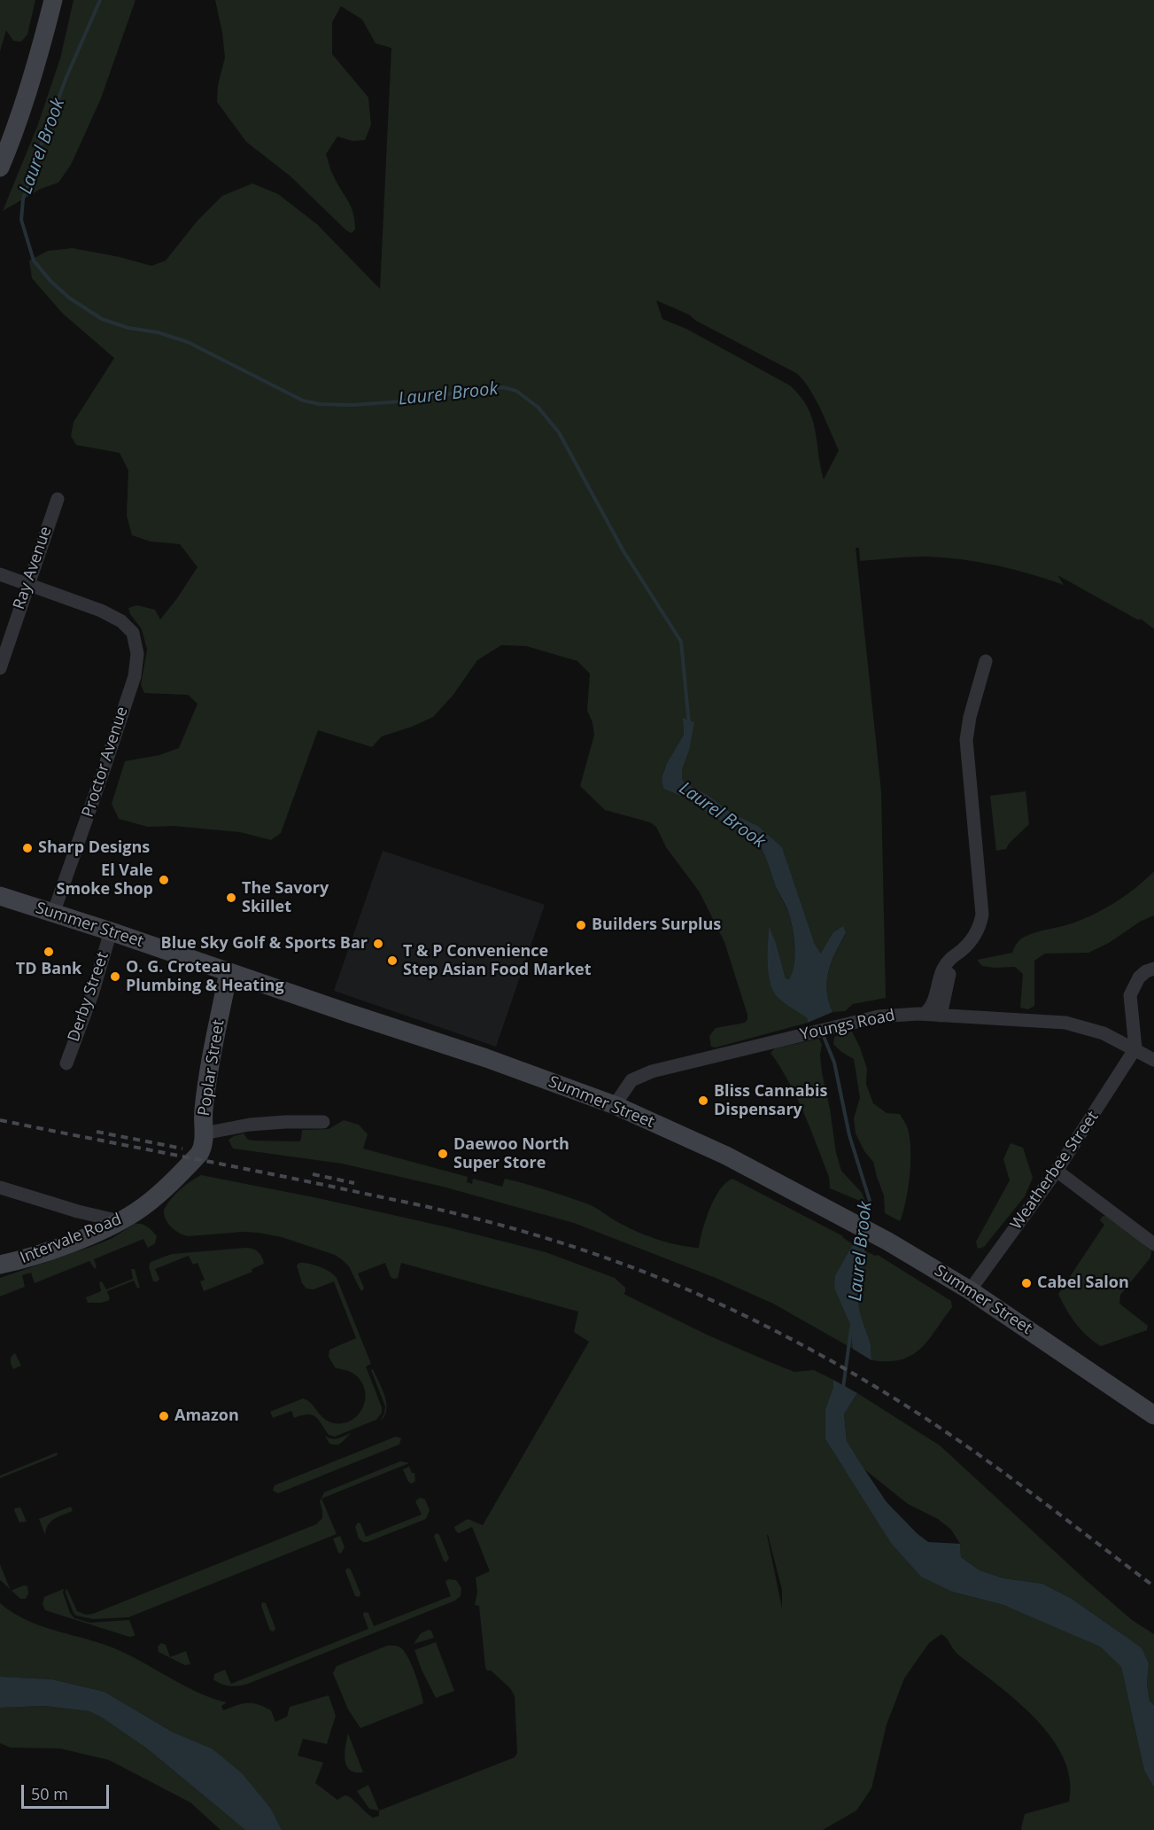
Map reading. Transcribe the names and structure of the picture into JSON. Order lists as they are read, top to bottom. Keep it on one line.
{"streets":{"main road":["Summer Street","Poplar Street","Intervale Road"],"street":["Ray Avenue","Proctor Avenue","Derby Street","Youngs Road","Weatherbee Street"]},"crossings":[["Ray Avenue","Proctor Avenue"],["Proctor Avenue","Summer Street"],["Summer Street","Derby Street"],["Summer Street","Youngs Road"],["Summer Street","Poplar Street"],["Summer Street","Weatherbee Street"],["Youngs Road","Weatherbee Street"],["Poplar Street","Intervale Road"]],"water":["Laurel Brook"],"places":["Sharp Designs","El Vale Smoke Shop","The Savory Skillet","Builders Surplus","Blue Sky Golf & Sports Bar","TD Bank","T & P Convenience Step Asian Food Market","O. G. Croteau Plumbing & Heating","Bliss Cannabis Dispensary","Daewoo North Super Store","Cabel Salon","Amazon"],"scale_bar":"50 m"}
